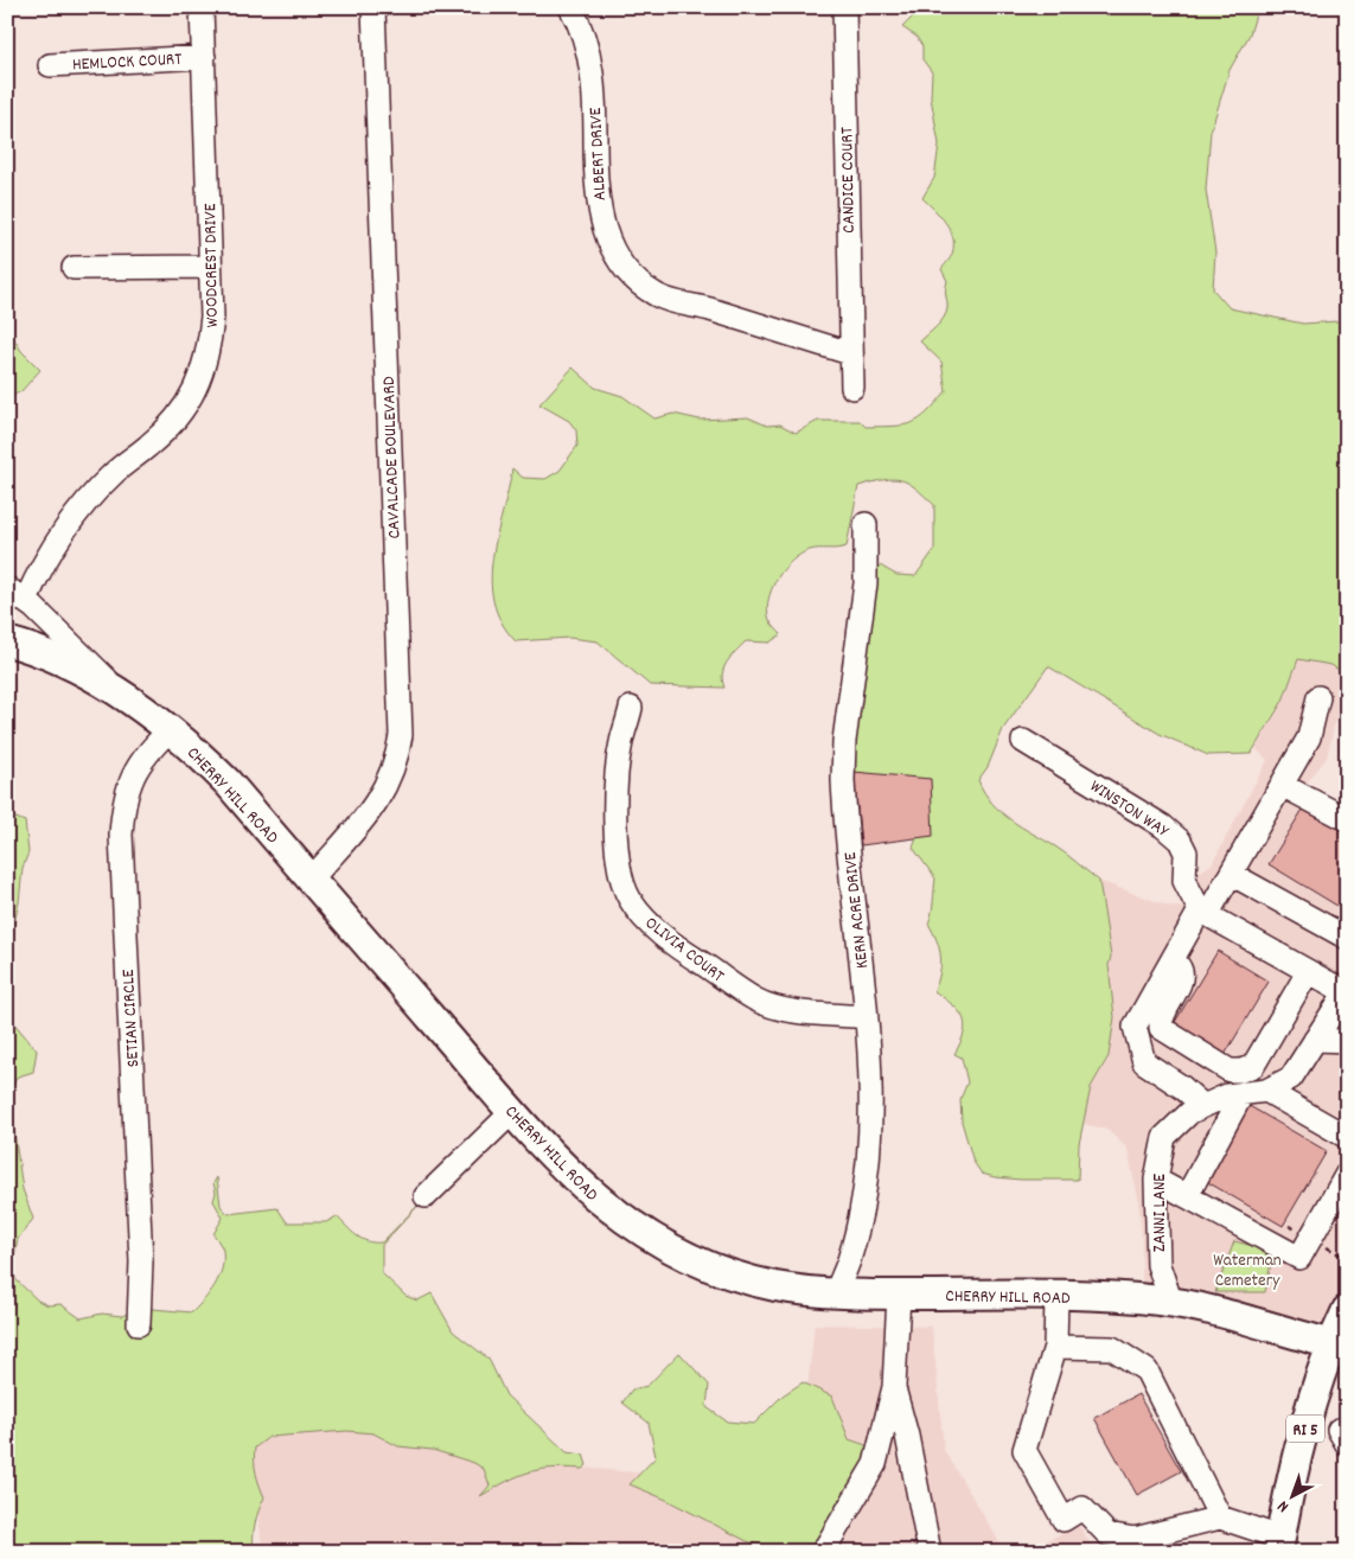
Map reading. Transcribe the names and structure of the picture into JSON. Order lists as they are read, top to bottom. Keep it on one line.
{"streets":{"main road":["CHERRY HILL ROAD","RI 5"],"street":["HEMLOCK COURT","ALBERT DRIVE","CANDICE COURT","WOODCREST DRIVE","CAVALCADE BOULEVARD","WINSTON WAY","KERN ACRE DRIVE","OLIVIA COURT","SETIAN CIRCLE","ZANNI LANE"]},"crossings":[["HEMLOCK COURT","WOODCREST DRIVE"],["ALBERT DRIVE","CANDICE COURT"],["CAVALCADE BOULEVARD","CHERRY HILL ROAD"],["CHERRY HILL ROAD","KERN ACRE DRIVE"],["CHERRY HILL ROAD","SETIAN CIRCLE"],["CHERRY HILL ROAD","ZANNI LANE"],["CHERRY HILL ROAD","RI 5"],["KERN ACRE DRIVE","OLIVIA COURT"]],"parks":["Waterman Cemetery"],"north":"bottom left"}
